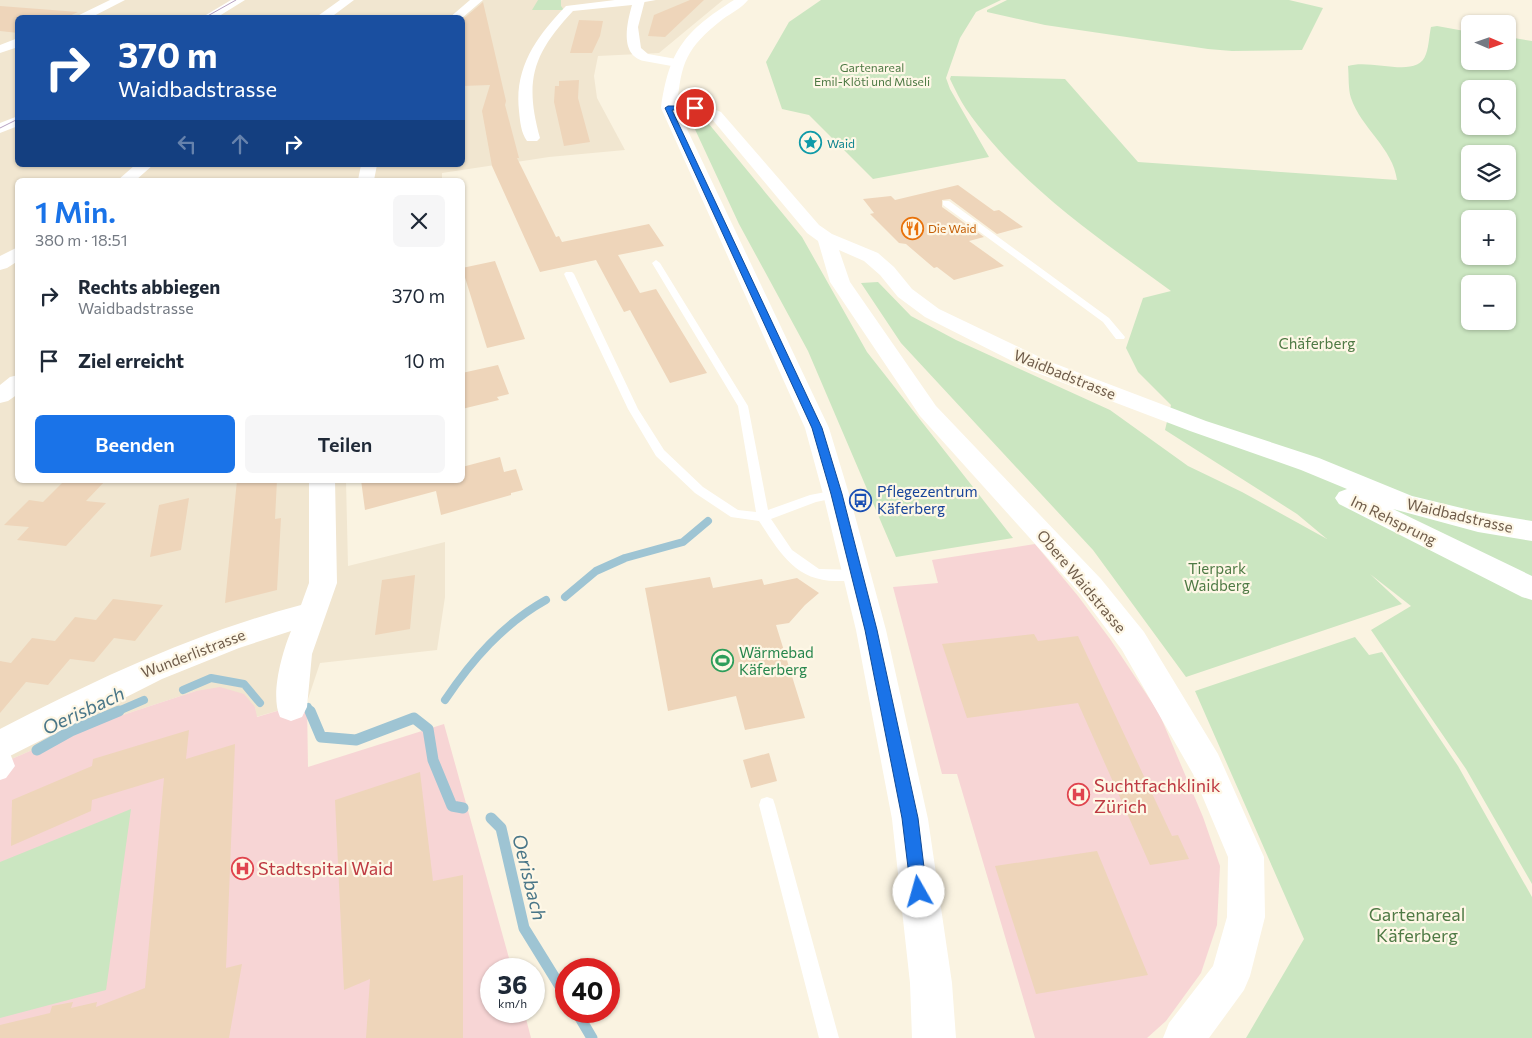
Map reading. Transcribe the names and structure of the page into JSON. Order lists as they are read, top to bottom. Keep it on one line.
{"streets":{"street":["Waidbadstrasse","Im Rehsprung","Obere Waidstrasse","Wunderlistrasse"]},"crossings":[["Waidbadstrasse","Im Rehsprung"],["Waidbadstrasse","Obere Waidstrasse"]],"water":["Oerisbach"],"parks":["Gartenareal Emil-Klöti und Müseli","Chäferberg","Tierpark Waidberg","Gartenareal Käferberg"],"places":{"place":["Waid"],"restaurant":["Die Waid"],"bus stop":["Pflegezentrum Käferberg"],"sports":["Wärmebad Käferberg"],"hospital":["Suchtfachklinik Zürich","Stadtspital Waid"]},"north":"right","page":{"map_buttons":["+","−"],"turn":["370 m","Waidbadstrasse"],"heading":["1 Min.","380 m · 18:51"],"list":[{"name":"Rechts abbiegen","note":"Waidbadstrasse","value":"370 m"},{"name":"Ziel erreicht","value":"10 m"}],"buttons":["Beenden","Teilen"],"speed":"36 km/h","limit":"40"}}
